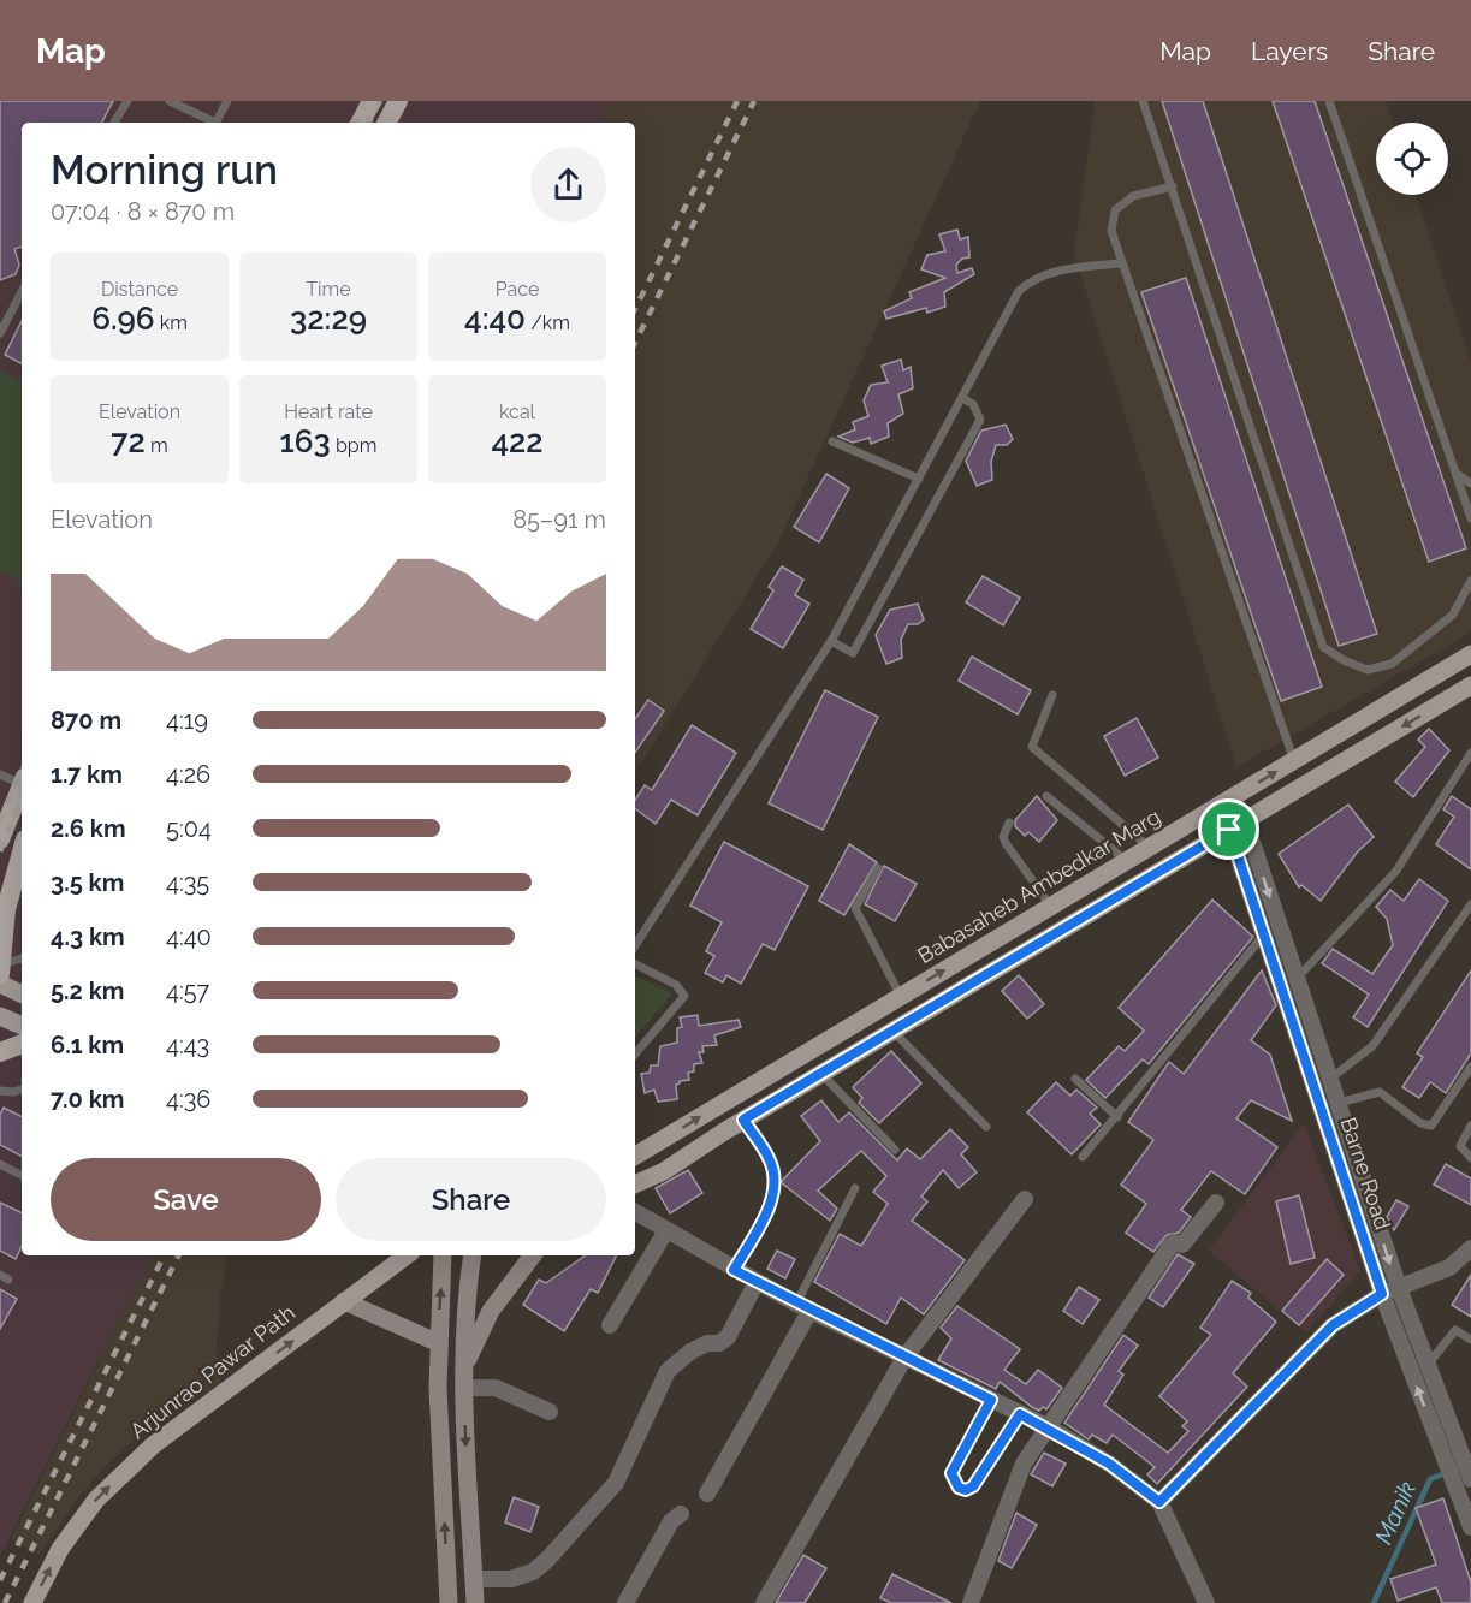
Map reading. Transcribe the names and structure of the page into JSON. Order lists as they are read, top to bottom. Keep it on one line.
{"streets":{"main road":["Babasaheb Ambedkar Marg","Arjunrao Pawar Path"],"street":["Barne Road"]},"one_way":["Arjunrao Pawar Path"],"water":["Manik"],"page":{"header":"Map","nav":["Map","Layers","Share"],"heading":["Morning run","07:04 · 8 × 870 m"],"stats":[["Distance","6.96 km"],["Time","32:29"],["Pace","4:40 /km"],["Elevation","72 m"],["Heart rate","163 bpm"],["kcal","422"]],"chart":["Elevation","85–91 m"],"list":[{"name":"870 m","note":"4:19"},{"name":"1.7 km","note":"4:26"},{"name":"2.6 km","note":"5:04"},{"name":"3.5 km","note":"4:35"},{"name":"4.3 km","note":"4:40"},{"name":"5.2 km","note":"4:57"},{"name":"6.1 km","note":"4:43"},{"name":"7.0 km","note":"4:36"}],"buttons":["Save","Share"]}}
